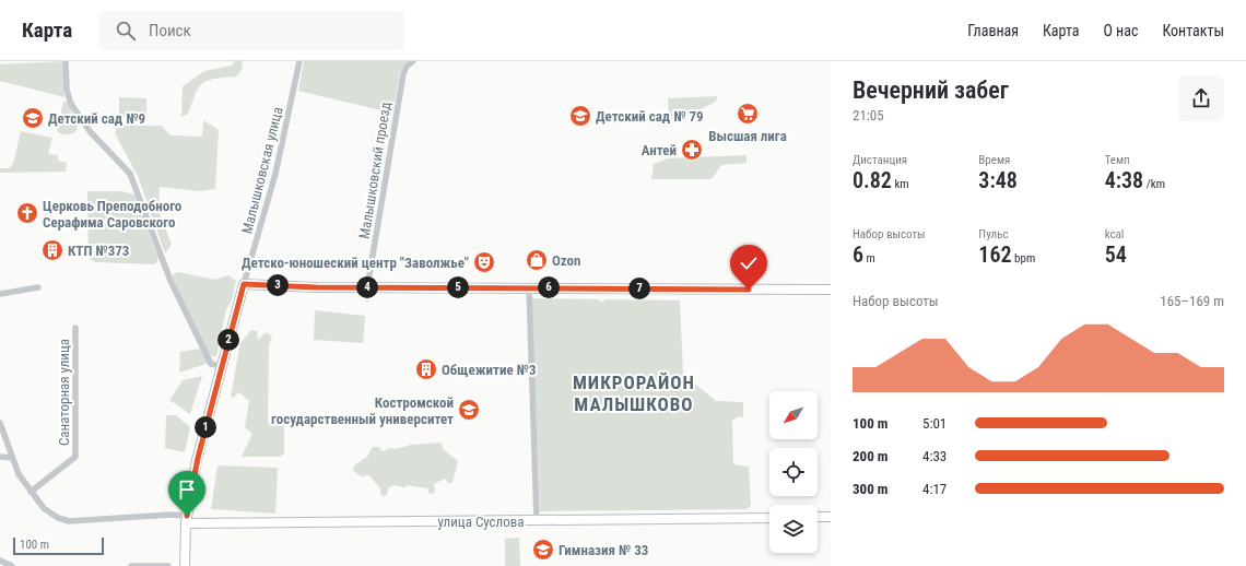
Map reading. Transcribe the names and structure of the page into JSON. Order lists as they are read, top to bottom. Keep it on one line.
{"streets":{"street":["Малышковская улица","Малышковский проезд","Санаторная улица","улица Суслова"]},"districts":["МИКРОРАЙОН МАЛЫШКОВО"],"places":{"supermarket":["Высшая лига"],"school or university":["Детский сад № 79","Детский сад №9","Костромской государственный университет","Гимназия № 33"],"pharmacy":["Антей"],"church":["Церковь Преподобного Серафима Саровского"],"building":["КТП №373","Общежитие №3"],"shop":["Ozon"],"theatre":["Детско-юношеский центр \"Заволжье\""]},"scale_bar":"100 m","north":"bottom left","page":{"header":"Карта","search":"Поиск","nav":["Главная","Карта","О нас","Контакты"],"heading":["Вечерний забег","21:05"],"stats":[["Дистанция","0.82 km"],["Время","3:48"],["Темп","4:38 /km"],["Набор высоты","6 m"],["Пульс","162 bpm"],["kcal","54"]],"pins":["3","4","5","6","7","2","1"],"chart":["Набор высоты","165–169 m"],"list":[{"name":"100 m","note":"5:01"},{"name":"200 m","note":"4:33"},{"name":"300 m","note":"4:17"}],"scale":"100 m"}}
